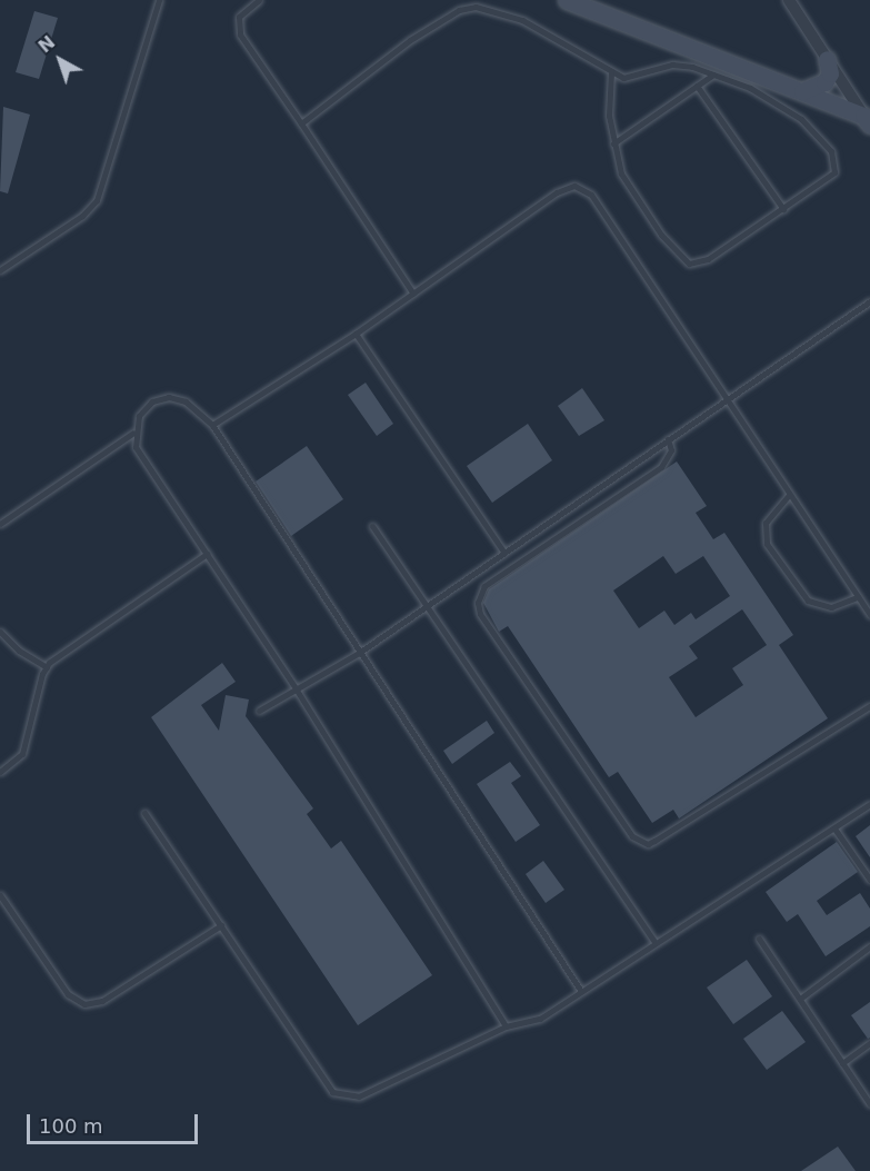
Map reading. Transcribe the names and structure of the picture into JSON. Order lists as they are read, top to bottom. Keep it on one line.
{"scale_bar":"100 m","north":"top left"}
